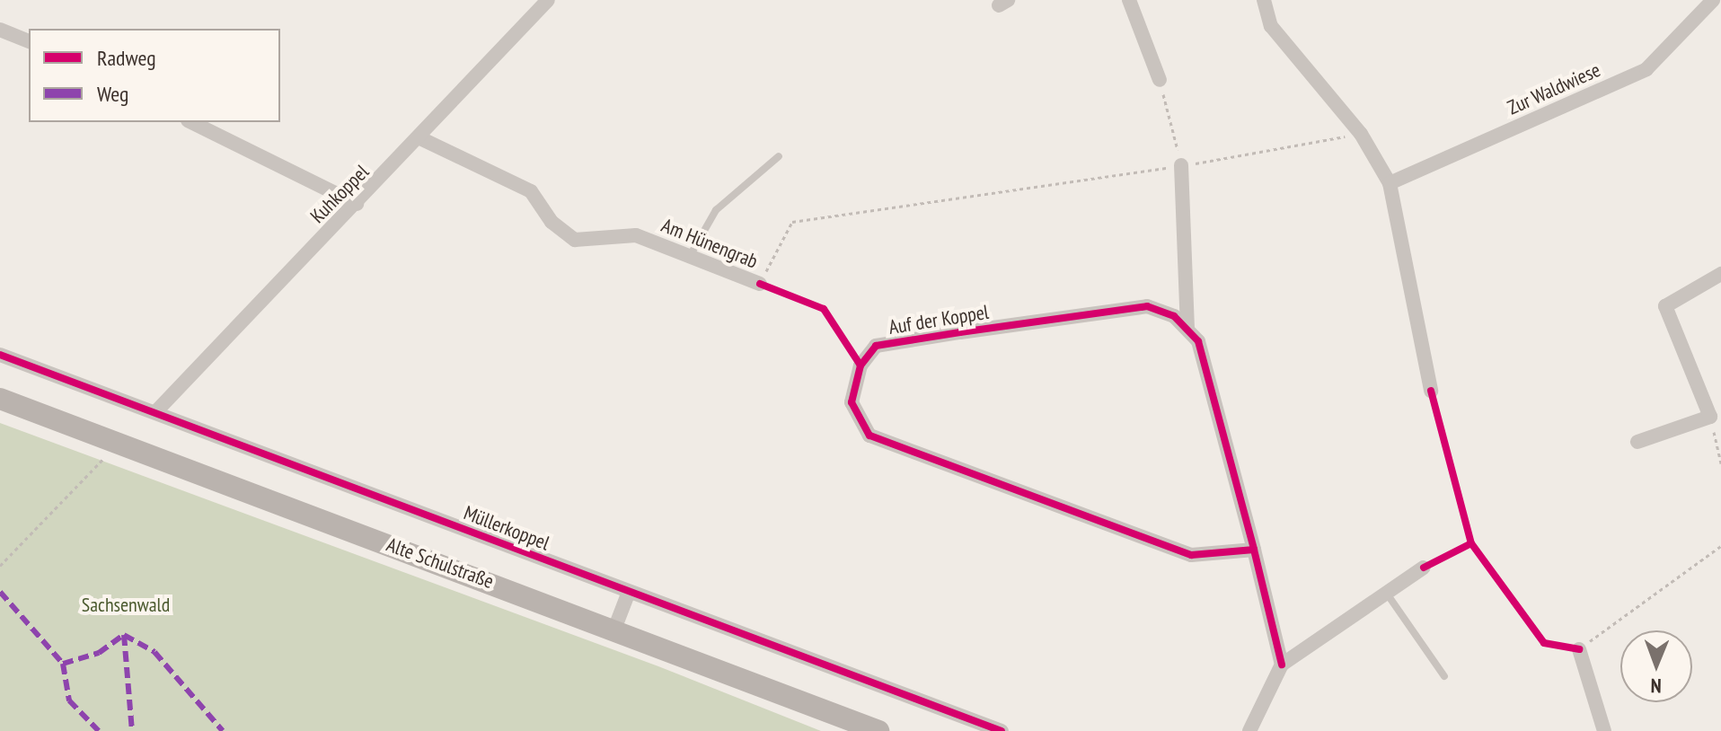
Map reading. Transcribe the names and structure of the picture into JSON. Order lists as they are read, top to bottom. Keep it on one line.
{"streets":{"main road":["Alte Schulstraße"],"street":["Zur Waldwiese","Kuhkoppel","Am Hünengrab","Auf der Koppel","Müllerkoppel"]},"crossings":[["Kuhkoppel","Am Hünengrab"],["Kuhkoppel","Müllerkoppel"]],"parks":["Sachsenwald"],"legend":["Radweg","Weg"],"north":"bottom"}
